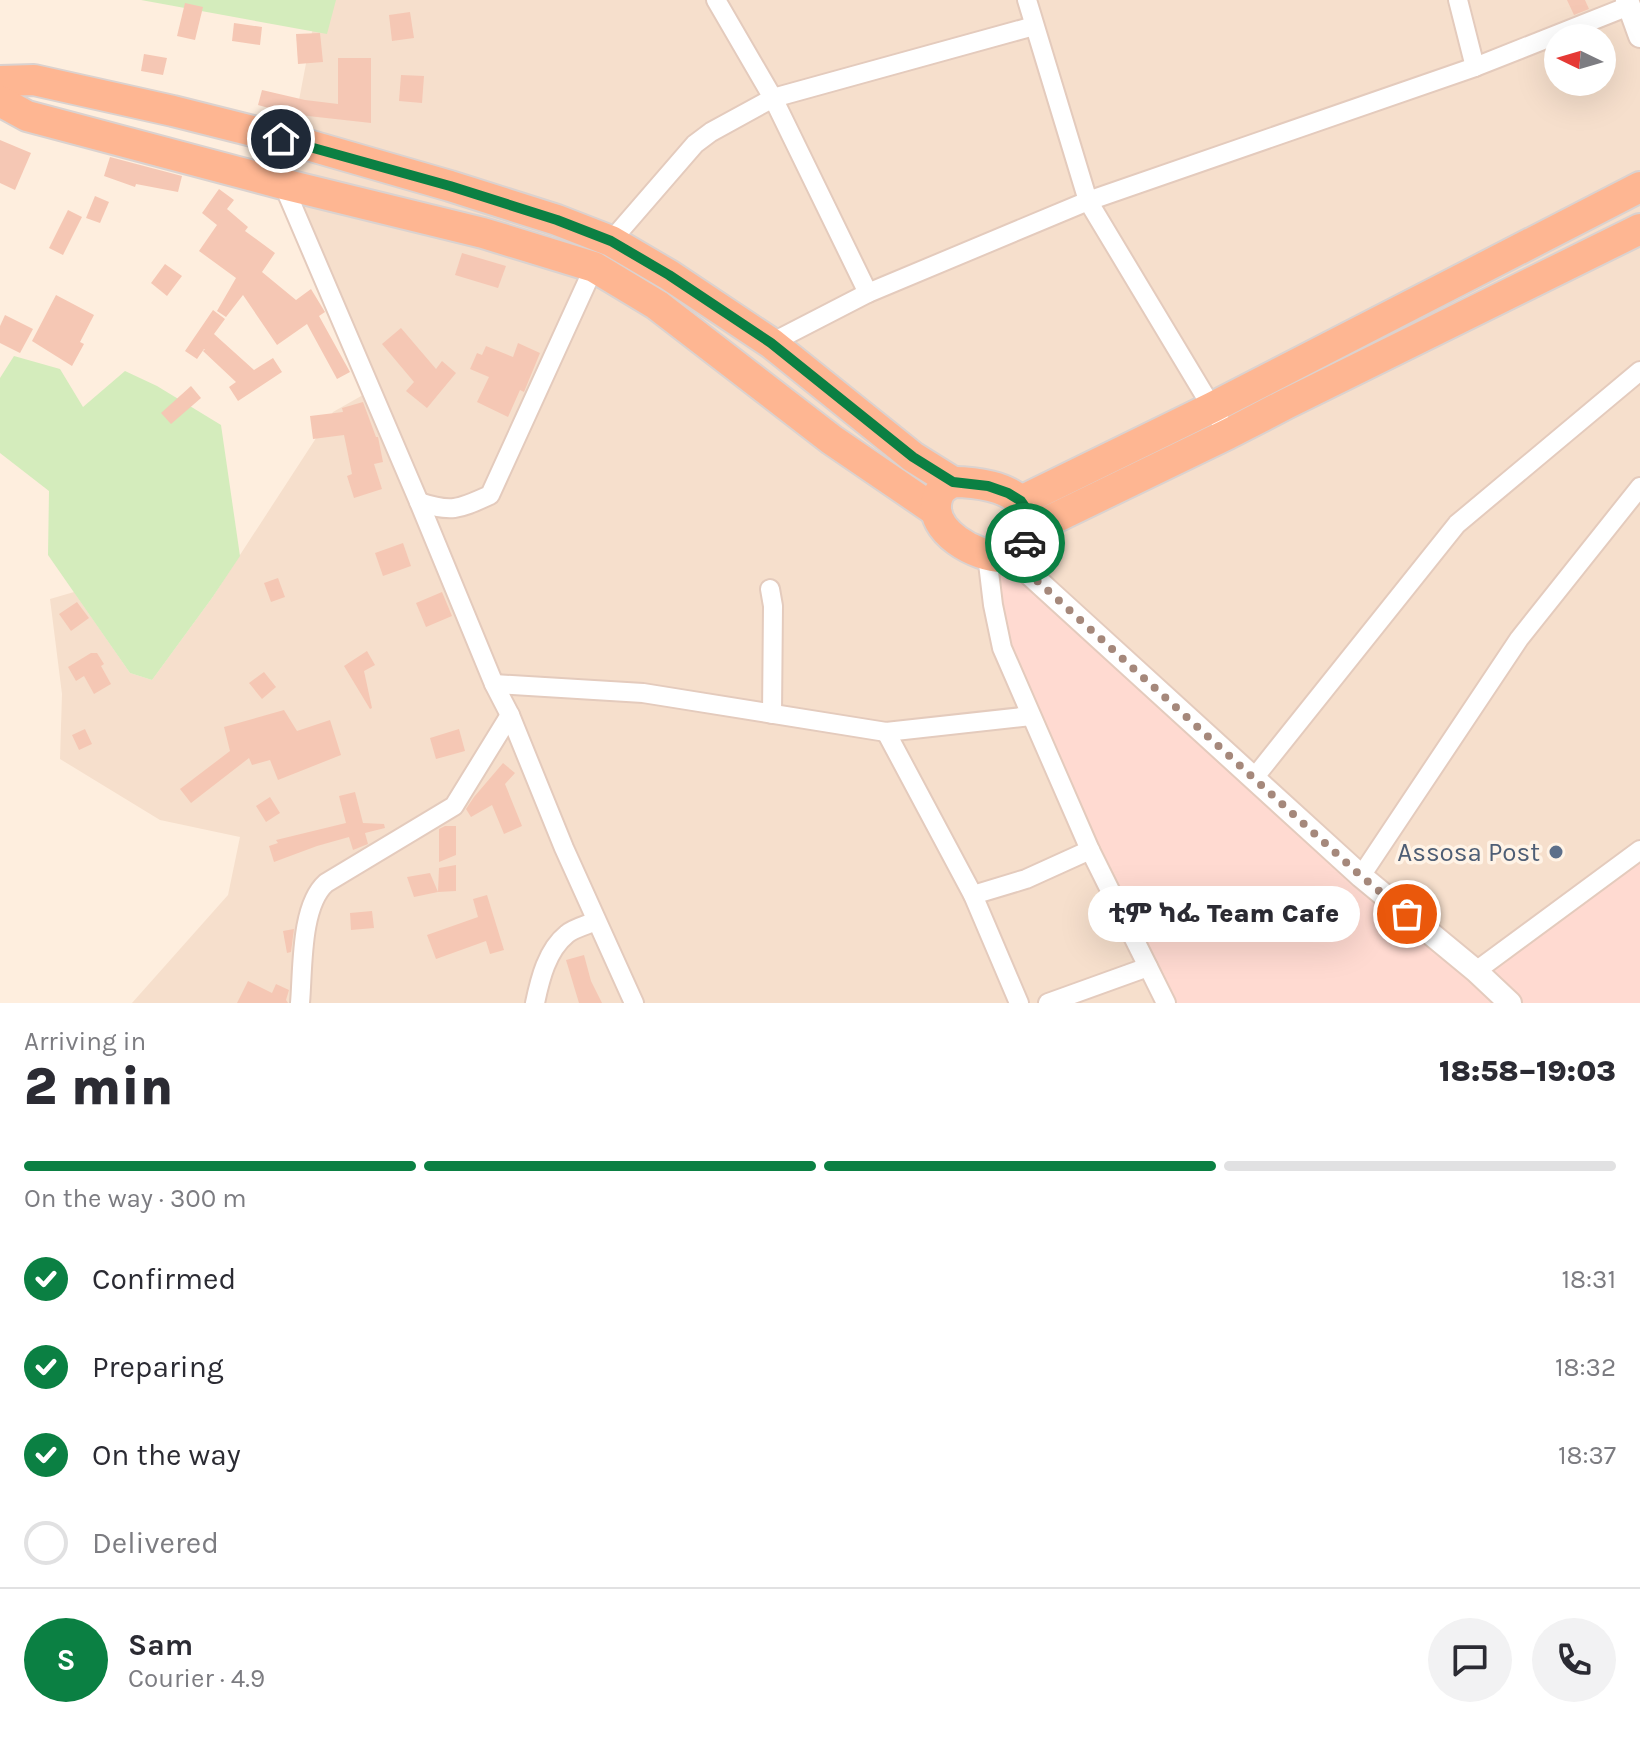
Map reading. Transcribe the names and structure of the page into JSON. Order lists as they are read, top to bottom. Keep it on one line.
{"places":["Assosa Post","ቲም ካፌ Team Cafe"],"north":"left","page":{"bubble":"ቲም ካፌ Team Cafe","heading":["2 min","Arriving in","18:58–19:03"],"panel":["Sam","Courier · 4.9"],"bar":"On the way · 300 m","list":[["Confirmed","18:31"],["Preparing","18:32"],["On the way","18:37"],"Delivered"],"round":"S"}}
